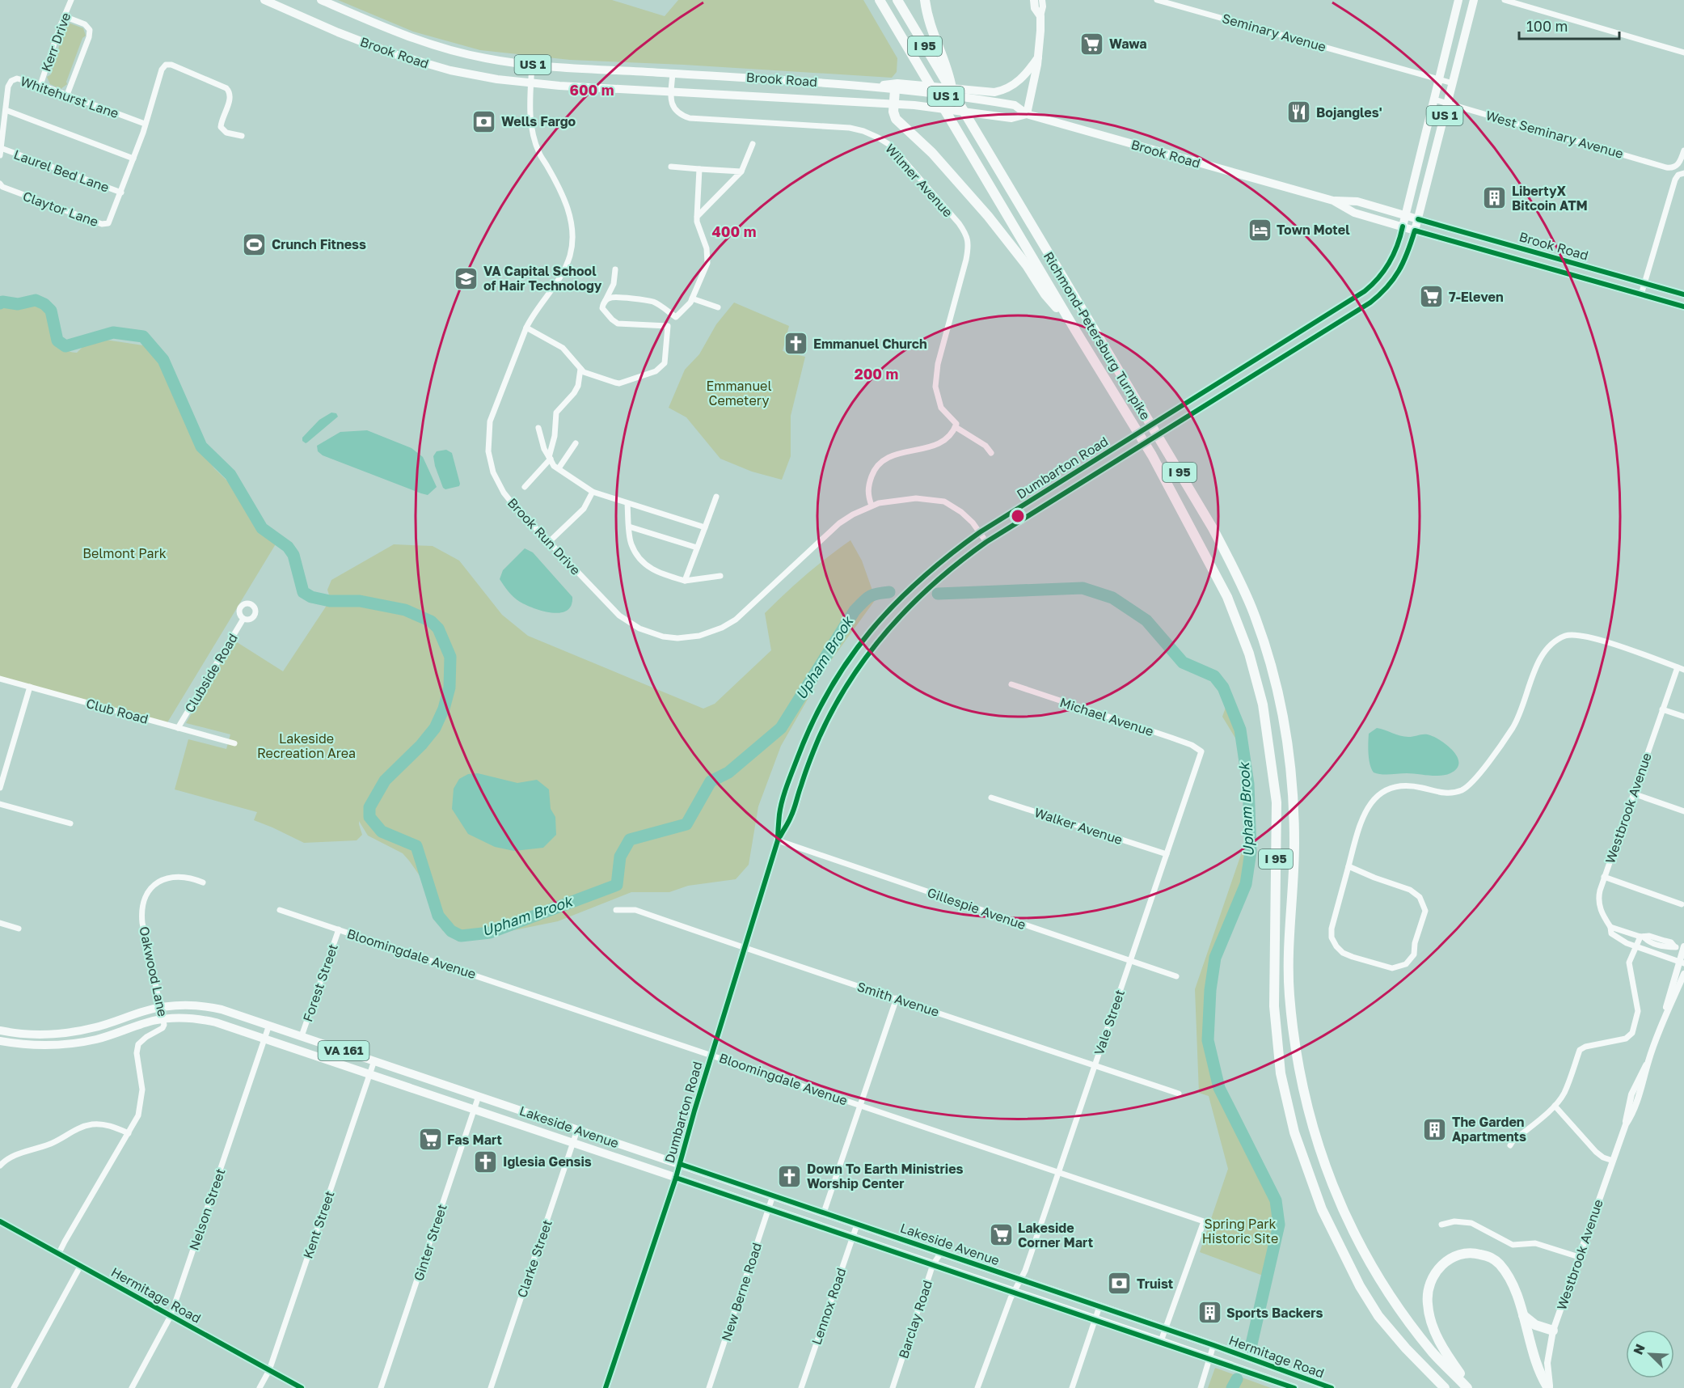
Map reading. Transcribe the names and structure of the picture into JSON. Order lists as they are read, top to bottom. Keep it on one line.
{"streets":{"highway":["I 95","Richmond-Petersburg Turnpike"],"main road":["Brook Road","US 1","Dumbarton Road","VA 161","Lakeside Avenue","Hermitage Road"],"street":["Seminary Avenue","Kerr Drive","Whitehurst Lane","West Seminary Avenue","Laurel Bed Lane","Wilmer Avenue","Claytor Lane","Brook Run Drive","Clubside Road","Club Road","Michael Avenue","Westbrook Avenue","Walker Avenue","Gillespie Avenue","Bloomingdale Avenue","Oakwood Lane","Forest Street","Smith Avenue","Vale Street","Nelson Street","Kent Street","Ginter Street","Clarke Street","New Berne Road","Lennox Road","Barclay Road"]},"crossings":[["Seminary Avenue","US 1"],["Kerr Drive","Whitehurst Lane"],["Brook Road","US 1"],["Brook Road","Wilmer Avenue"],["Brook Road","Dumbarton Road"],["Brook Road","Brook Run Drive"],["US 1","West Seminary Avenue"],["US 1","Dumbarton Road"],["Whitehurst Lane","Laurel Bed Lane"],["Whitehurst Lane","Claytor Lane"],["Laurel Bed Lane","Claytor Lane"],["Dumbarton Road","Gillespie Avenue"],["Dumbarton Road","Bloomingdale Avenue"],["Dumbarton Road","Smith Avenue"],["Dumbarton Road","Lakeside Avenue"],["Clubside Road","Club Road"],["Michael Avenue","Vale Street"],["Walker Avenue","Vale Street"],["Gillespie Avenue","Vale Street"],["Bloomingdale Avenue","Forest Street"],["Bloomingdale Avenue","Vale Street"],["Bloomingdale Avenue","Lakeside Avenue"],["Oakwood Lane","Lakeside Avenue"],["Oakwood Lane","Hermitage Road"],["Forest Street","Lakeside Avenue"],["Smith Avenue","Vale Street"],["Vale Street","Lakeside Avenue"],["Lakeside Avenue","Nelson Street"],["Lakeside Avenue","Kent Street"],["Lakeside Avenue","Ginter Street"],["Lakeside Avenue","Clarke Street"],["Lakeside Avenue","New Berne Road"],["Lakeside Avenue","Hermitage Road"],["Lakeside Avenue","Lennox Road"],["Lakeside Avenue","Barclay Road"],["Nelson Street","Hermitage Road"],["Kent Street","Hermitage Road"]],"water":["Upham Brook"],"parks":["Emmanuel Cemetery","Belmont Park","Lakeside Recreation Area","Spring Park Historic Site"],"places":{"supermarket":["Wawa","7-Eleven","Fas Mart","Lakeside Corner Mart"],"restaurant":["Bojangles'"],"bank":["Wells Fargo","Truist"],"building":["LibertyX Bitcoin ATM","The Garden Apartments","Sports Backers"],"hotel":["Town Motel"],"sports":["Crunch Fitness"],"school or university":["VA Capital School of Hair Technology"],"church":["Emmanuel Church","Iglesia Gensis","Down To Earth Ministries Worship Center"]},"scale_bar":"100 m","north":"top left","rings":["600 m","400 m","200 m"]}
